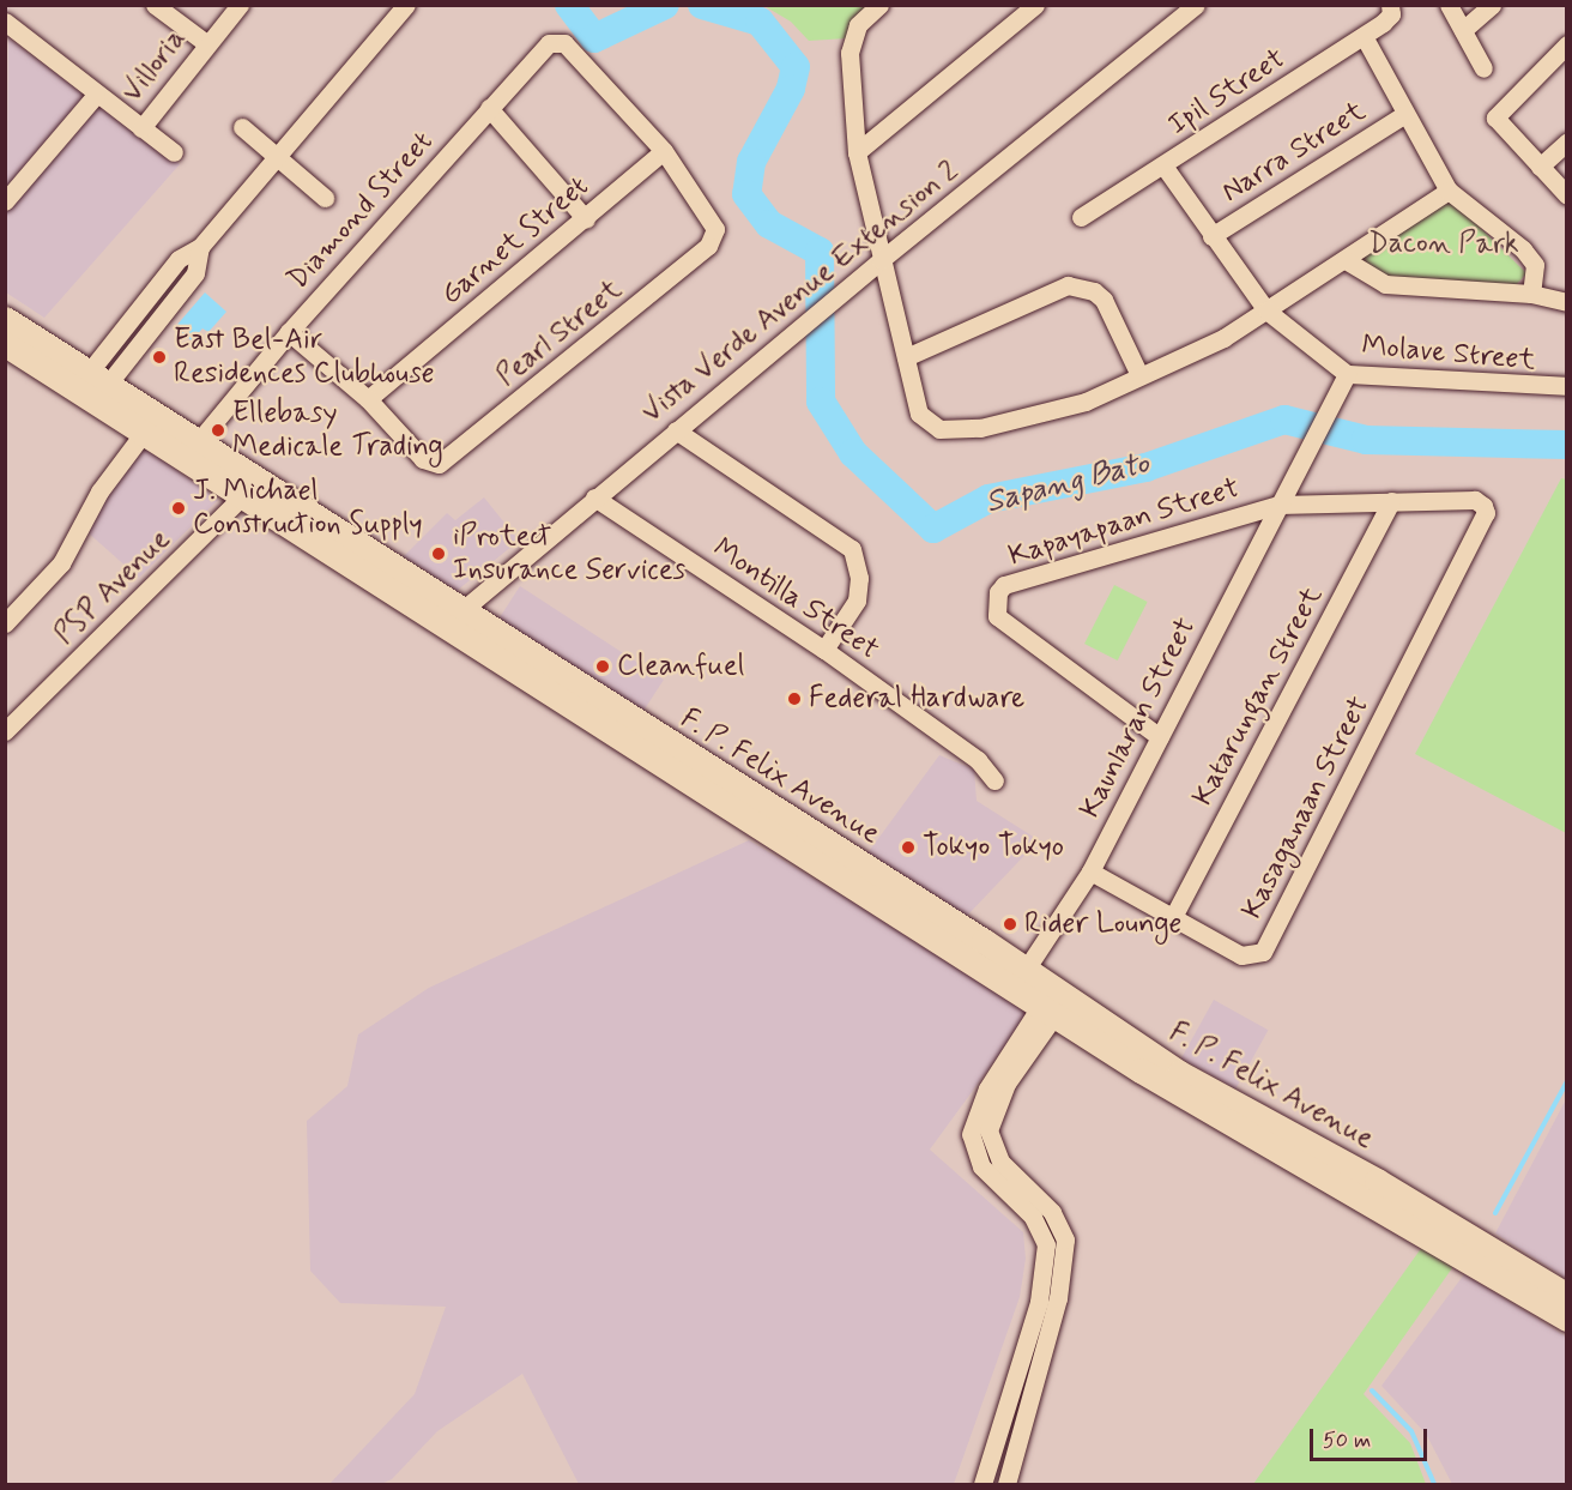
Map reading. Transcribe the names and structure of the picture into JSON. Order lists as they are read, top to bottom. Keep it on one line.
{"streets":{"main road":["F. P. Felix Avenue"],"street":["Villoria","Ipil Street","Narra Street","Diamond Street","Garnet Street","Vista Verde Avenue Extension 2","Pearl Street","Molave Street","Kapayapaan Street","PSP Avenue","Montilla Street","Katarungan Street","Kaunlaran Street","Kasaganaan Street"]},"crossings":[["Ipil Street","Molave Street"],["Narra Street","Molave Street"],["Diamond Street","Garnet Street"],["Diamond Street","Pearl Street"],["Diamond Street","F. P. Felix Avenue"],["Garnet Street","Pearl Street"],["Vista Verde Avenue Extension 2","Montilla Street"],["Vista Verde Avenue Extension 2","F. P. Felix Avenue"],["Molave Street","Kaunlaran Street"],["Kapayapaan Street","Katarungan Street"],["Kapayapaan Street","Kaunlaran Street"],["Kapayapaan Street","Kasaganaan Street"],["PSP Avenue","F. P. Felix Avenue"],["Katarungan Street","Kasaganaan Street"],["Kaunlaran Street","F. P. Felix Avenue"],["Kaunlaran Street","Kasaganaan Street"]],"water":["Sapang Bato"],"parks":["Dacon Park"],"places":["East Bel-Air Residences Clubhouse","Ellebasy Medicale Trading","J. Michael Construction Supply","iProtect Insurance Services","Cleanfuel","Federal Hardware","Tokyo Tokyo","Rider Lounge"],"scale_bar":"50 m"}
